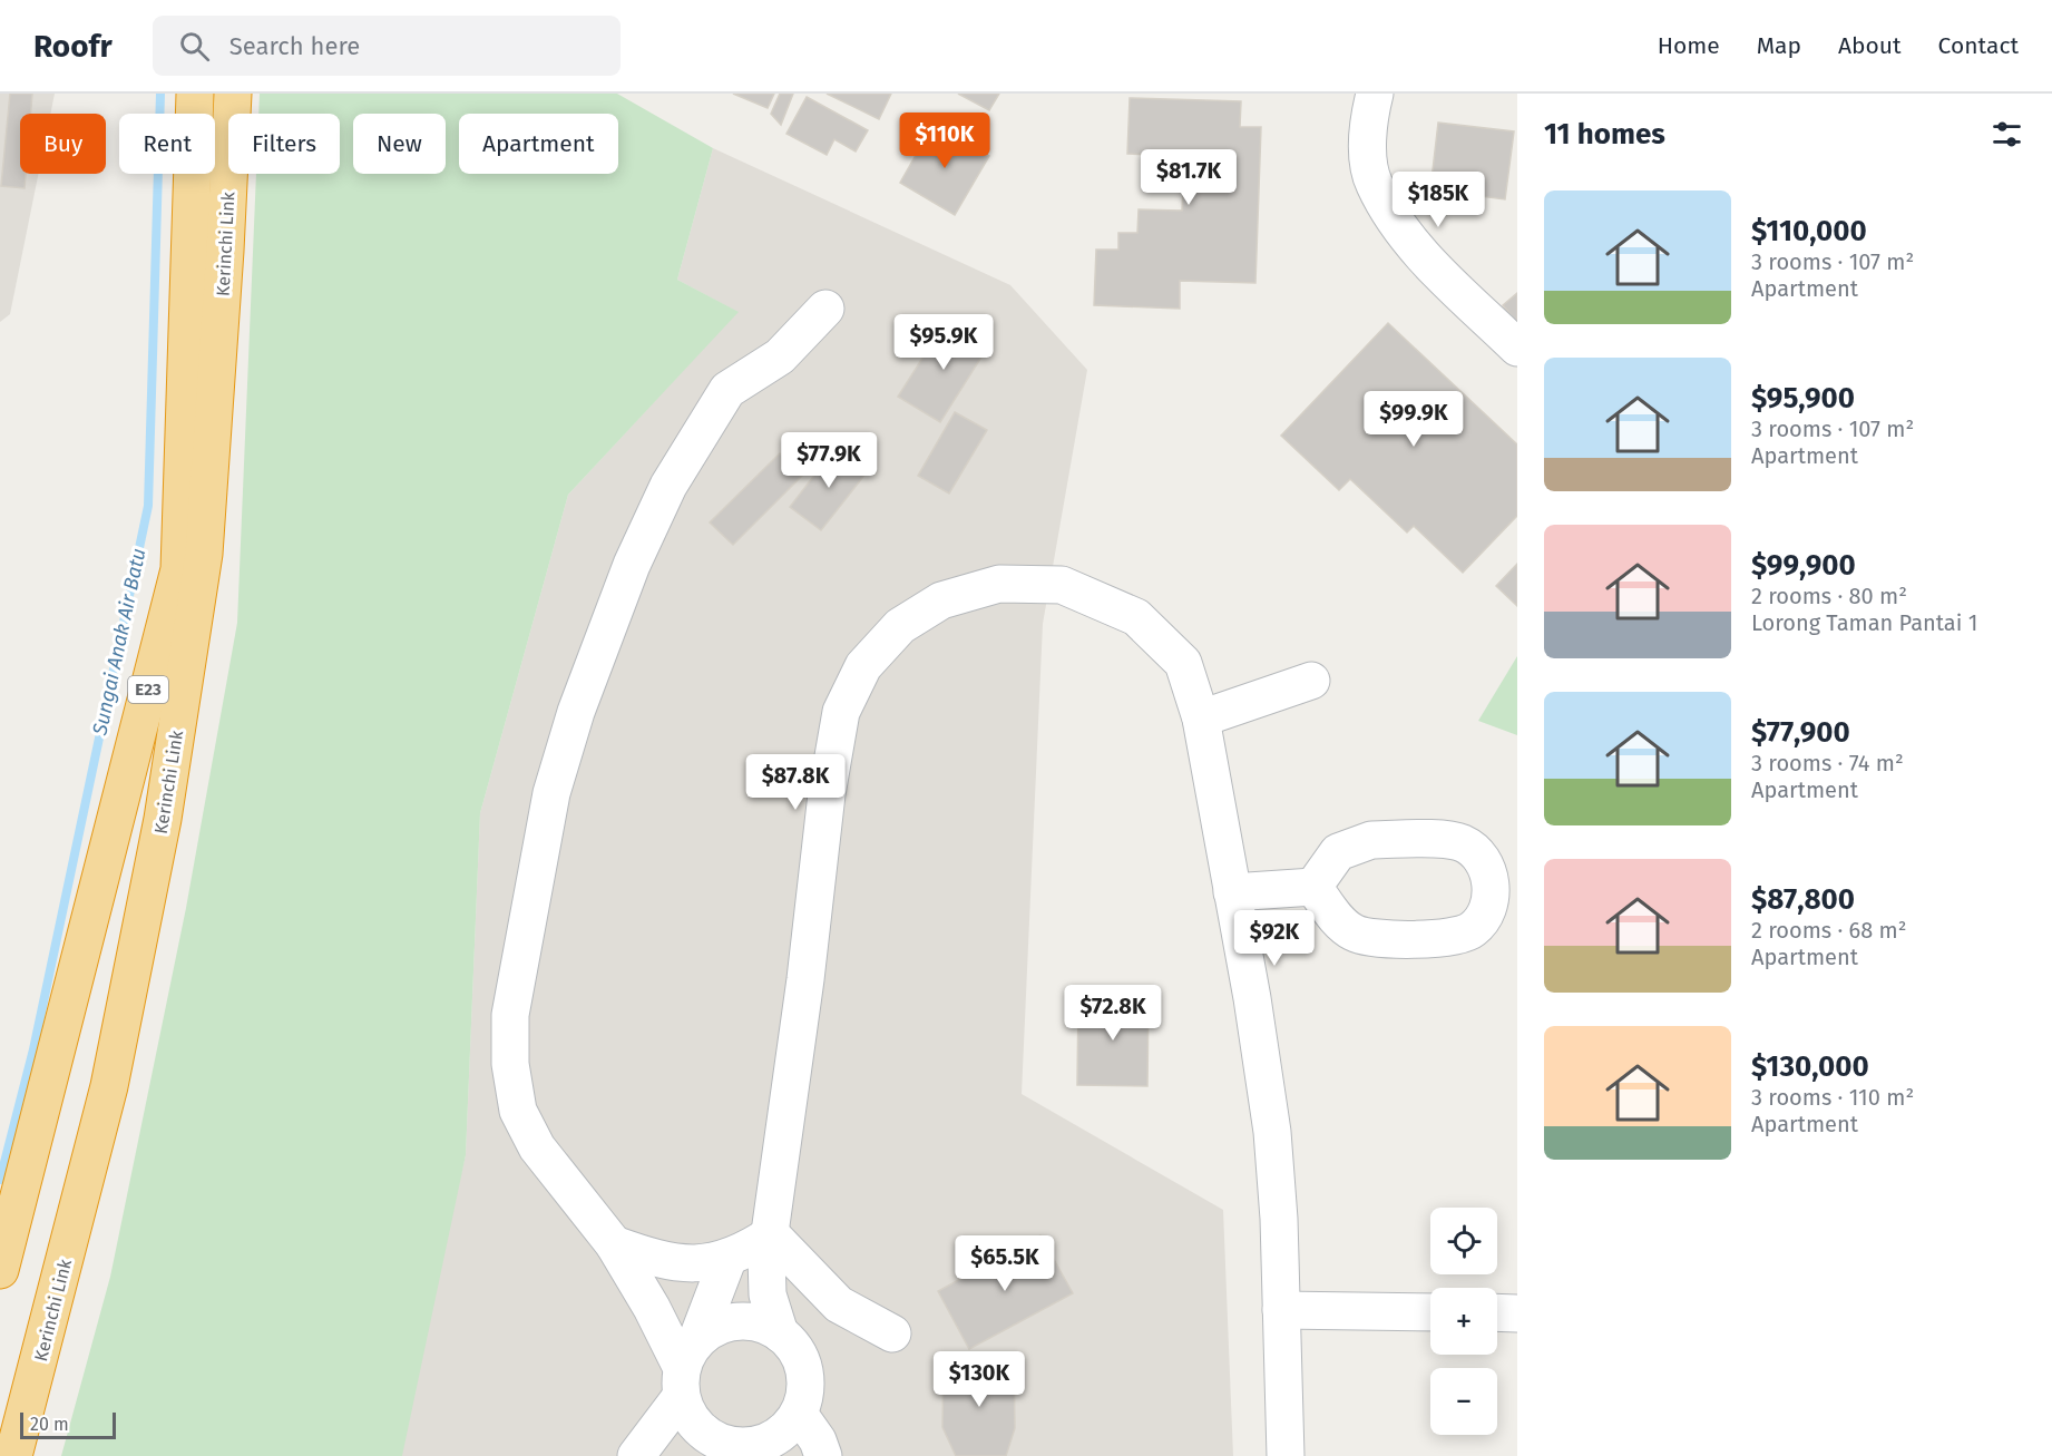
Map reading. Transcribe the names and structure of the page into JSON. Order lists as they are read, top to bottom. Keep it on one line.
{"streets":{"highway":["Kerinchi Link","E23"]},"water":["Sungai Anak Air Batu"],"scale_bar":"20 m","page":{"header":"Roofr","search":"Search here","nav":["Home","Map","About","Contact"],"heading":"11 homes","price":["$110K","$81.7K","$185K","$95.9K","$99.9K","$77.9K","$87.8K","$92K","$72.8K","$65.5K","$130K"],"chip":["Buy","Rent","Filters","New","Apartment"],"list":[{"name":"$110,000","note":"3 rooms · 107 m² · Apartment"},{"name":"$95,900","note":"3 rooms · 107 m² · Apartment"},{"name":"$99,900","note":"2 rooms · 80 m² · Lorong Taman Pantai 1"},{"name":"$77,900","note":"3 rooms · 74 m² · Apartment"},{"name":"$87,800","note":"2 rooms · 68 m² · Apartment"},{"name":"$130,000","note":"3 rooms · 110 m² · Apartment"}],"map_buttons":["+","−"],"scale":"20 m"}}
